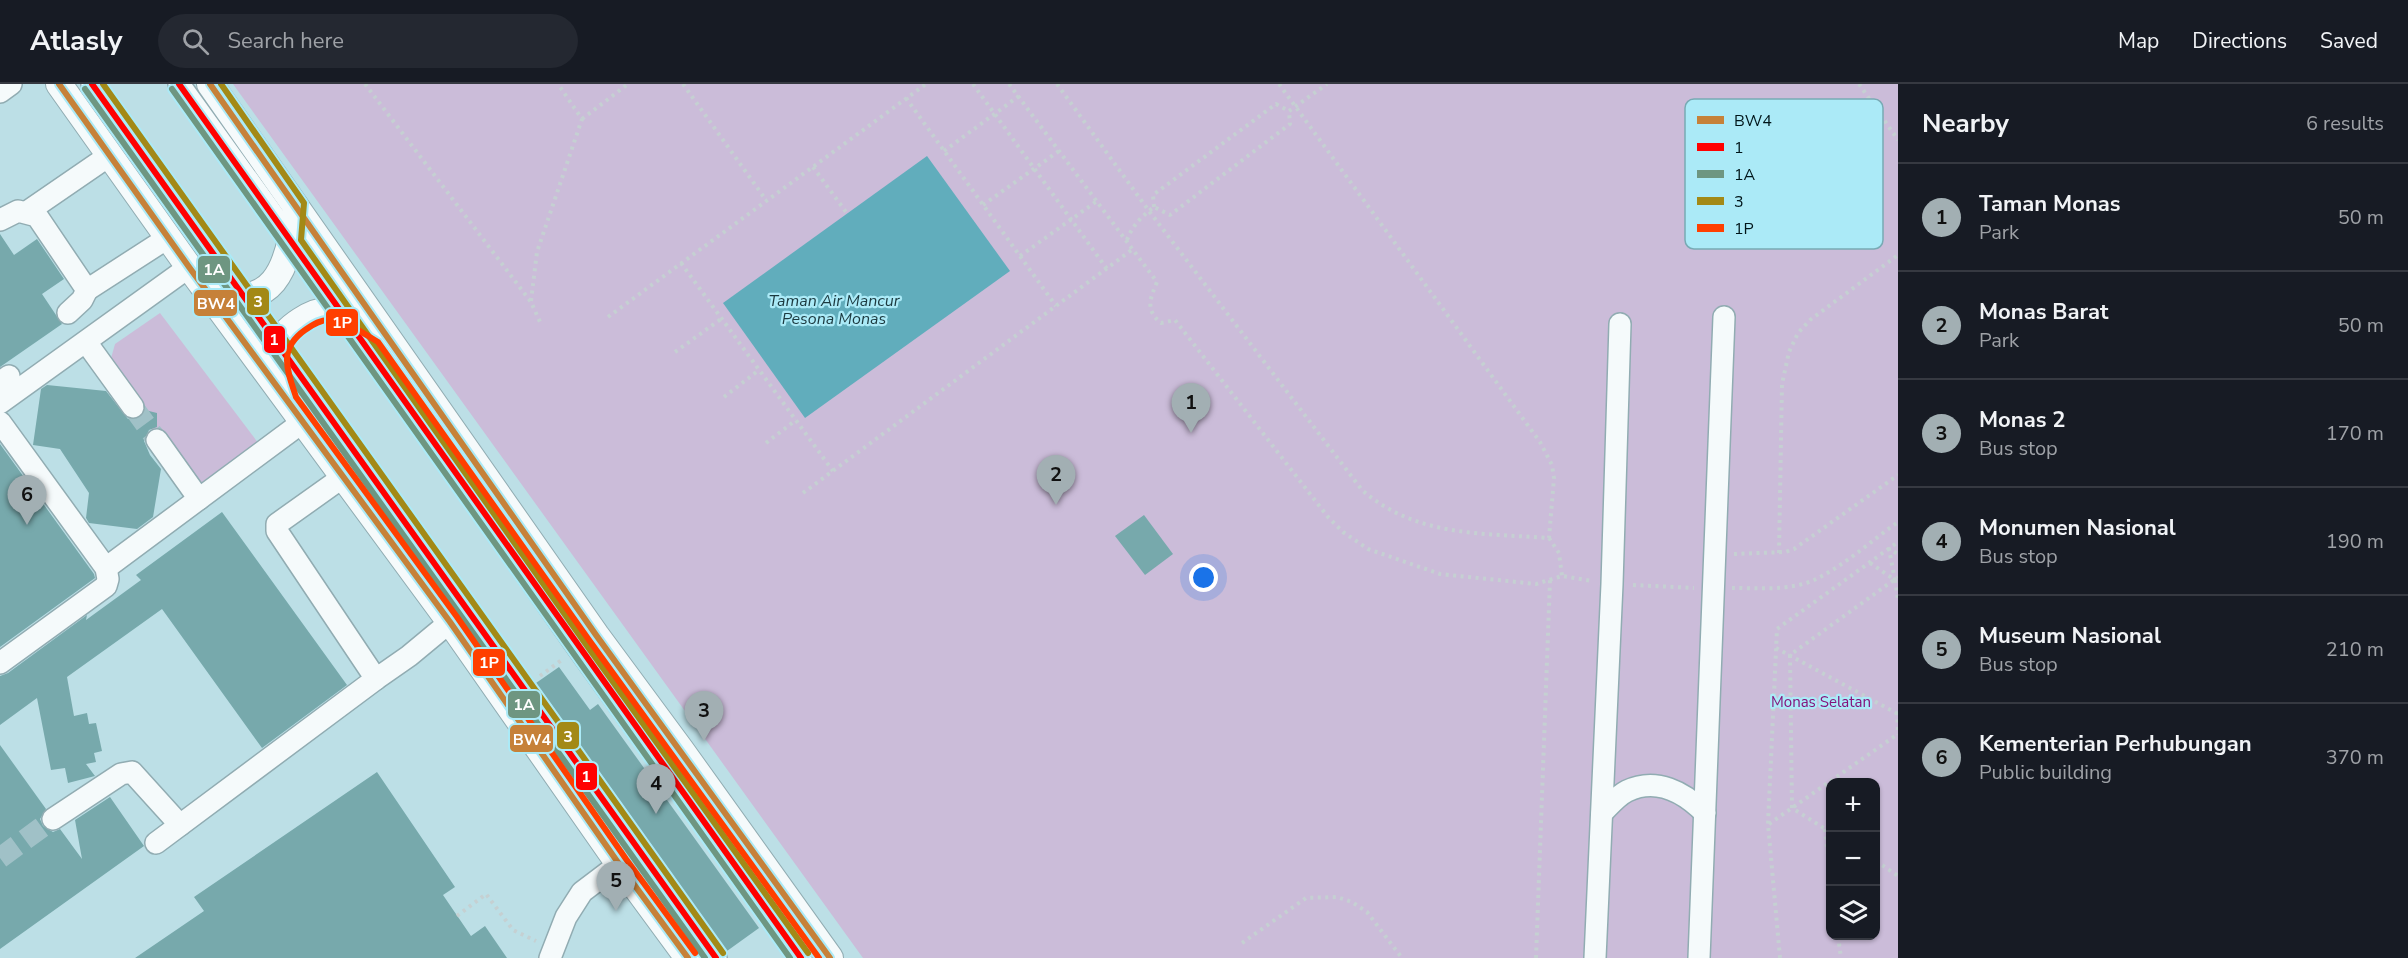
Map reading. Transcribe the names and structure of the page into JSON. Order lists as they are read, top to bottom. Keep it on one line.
{"water":["Taman Air Mancur Pesona Monas"],"parks":["Monas Selatan"],"lines":["transit line BW4","transit line 1","transit line 3","transit line 1A","transit line 1P"],"legend":["BW4","1","1A","3","1P"],"page":{"header":"Atlasly","search":"Search here","nav":["Map","Directions","Saved"],"heading":["Nearby","6 results"],"list":[{"mark":"1","name":"Taman Monas","note":"Park","value":"50 m"},{"mark":"2","name":"Monas Barat","note":"Park","value":"50 m"},{"mark":"3","name":"Monas 2","note":"Bus stop","value":"170 m"},{"mark":"4","name":"Monumen Nasional","note":"Bus stop","value":"190 m"},{"mark":"5","name":"Museum Nasional","note":"Bus stop","value":"210 m"},{"mark":"6","name":"Kementerian Perhubungan","note":"Public building","value":"370 m"}],"pins":["1","2","6","3","4","5"],"map_buttons":["+","−"]}}
